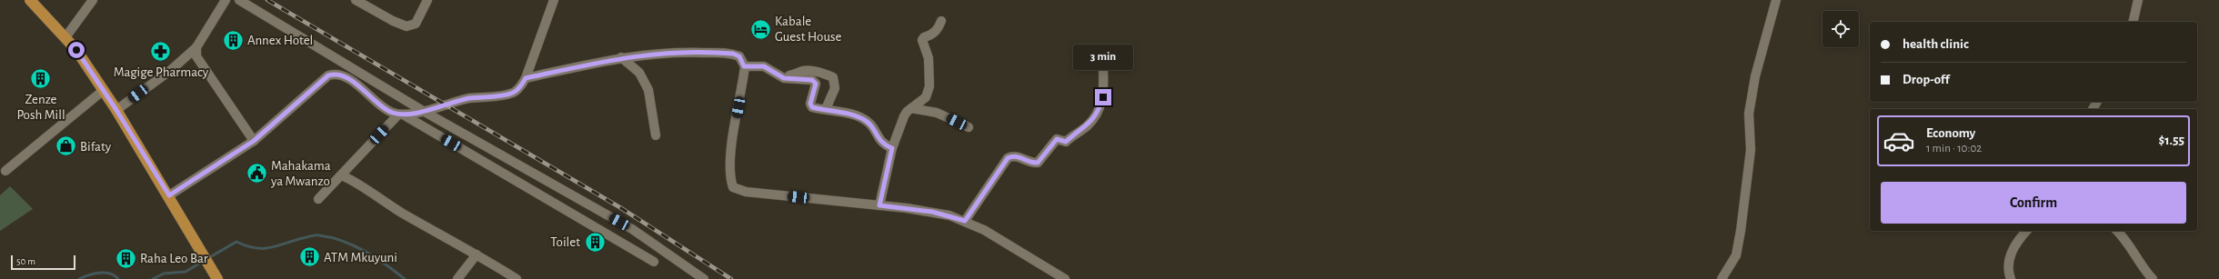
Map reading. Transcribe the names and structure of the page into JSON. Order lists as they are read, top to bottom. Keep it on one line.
{"places":{"hotel":["Kabale Guest House"],"building":["Annex Hotel","Zenze Posh Mill","Toilet","ATM Mkuyuni","Raha Leo Bar"],"pharmacy":["Magige Pharmacy"],"shop":["Bifaty"],"public building":["Mahakama ya Mwanzo"]},"scale_bar":"50 m","page":{"banner":["health clinic","Drop-off"],"bubble":"3 min","list":[{"name":"Economy","note":"1 min · 10:02","value":"$1.55"}],"buttons":"Confirm","scale":"50 m"}}
